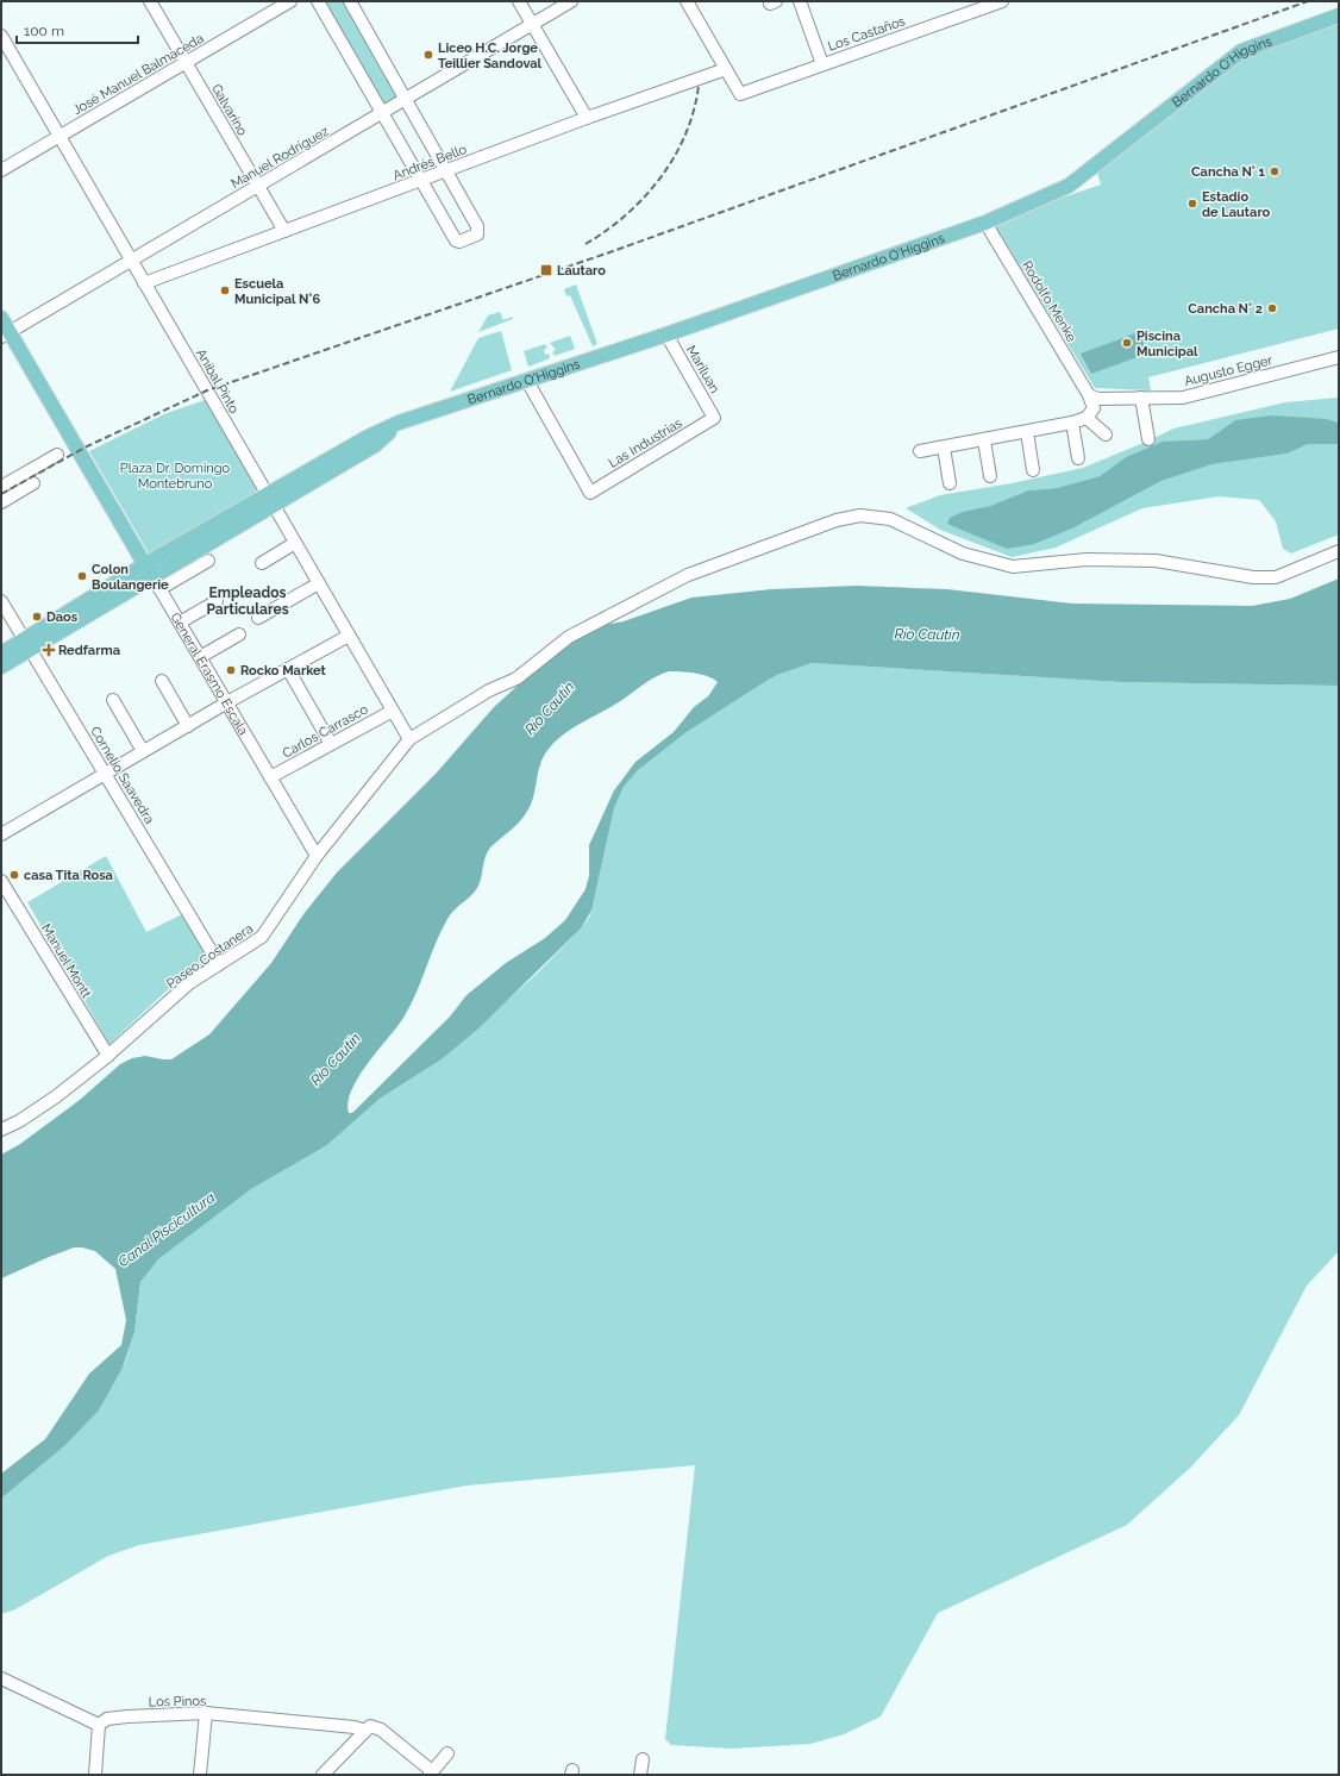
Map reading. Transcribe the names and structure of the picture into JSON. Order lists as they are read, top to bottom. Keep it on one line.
{"streets":{"main road":["Bernardo O'Higgins","General Erasmo Escala"],"street":["Los Castaños","José Manuel Balmaceda","Galvarino","Manuel Rodríguez","Andrés Bello","Rodolfo Menke","Mariluan","Augusto Egger","Aníbal Pinto","Las Industrias","Carlos Carrasco","Cornelio Saavedra","Paseo Costanera","Manuel Montt","Los Pinos"]},"crossings":[["Los Castaños","Andrés Bello"],["Bernardo O'Higgins","Rodolfo Menke"],["Bernardo O'Higgins","Mariluan"],["Bernardo O'Higgins","Aníbal Pinto"],["Bernardo O'Higgins","Las Industrias"],["Bernardo O'Higgins","General Erasmo Escala"],["Bernardo O'Higgins","Cornelio Saavedra"],["José Manuel Balmaceda","Galvarino"],["José Manuel Balmaceda","Aníbal Pinto"],["Galvarino","Manuel Rodríguez"],["Galvarino","Andrés Bello"],["Manuel Rodríguez","Aníbal Pinto"],["Manuel Rodríguez","General Erasmo Escala"],["Andrés Bello","Aníbal Pinto"],["Rodolfo Menke","Augusto Egger"],["Mariluan","Las Industrias"],["Aníbal Pinto","Carlos Carrasco"],["Aníbal Pinto","Paseo Costanera"],["General Erasmo Escala","Carlos Carrasco"],["General Erasmo Escala","Paseo Costanera"],["Cornelio Saavedra","Paseo Costanera"],["Paseo Costanera","Manuel Montt"]],"districts":["Empleados Particulares"],"water":["Río Cautín","Canal Piscicultura"],"parks":["Plaza Dr. Domingo Montebruno"],"places":{"other":["Liceo H.C. Jorge Teillier Sandoval","Cancha N° 1","Estadio de Lautaro","Escuela Municipal N°6","Cancha N° 2","Piscina Municipal","Colon Boulangerie","Daos","Rocko Market","casa Tita Rosa"],"transit":["Lautaro"],"health":["Redfarma"]},"scale_bar":"100 m"}
